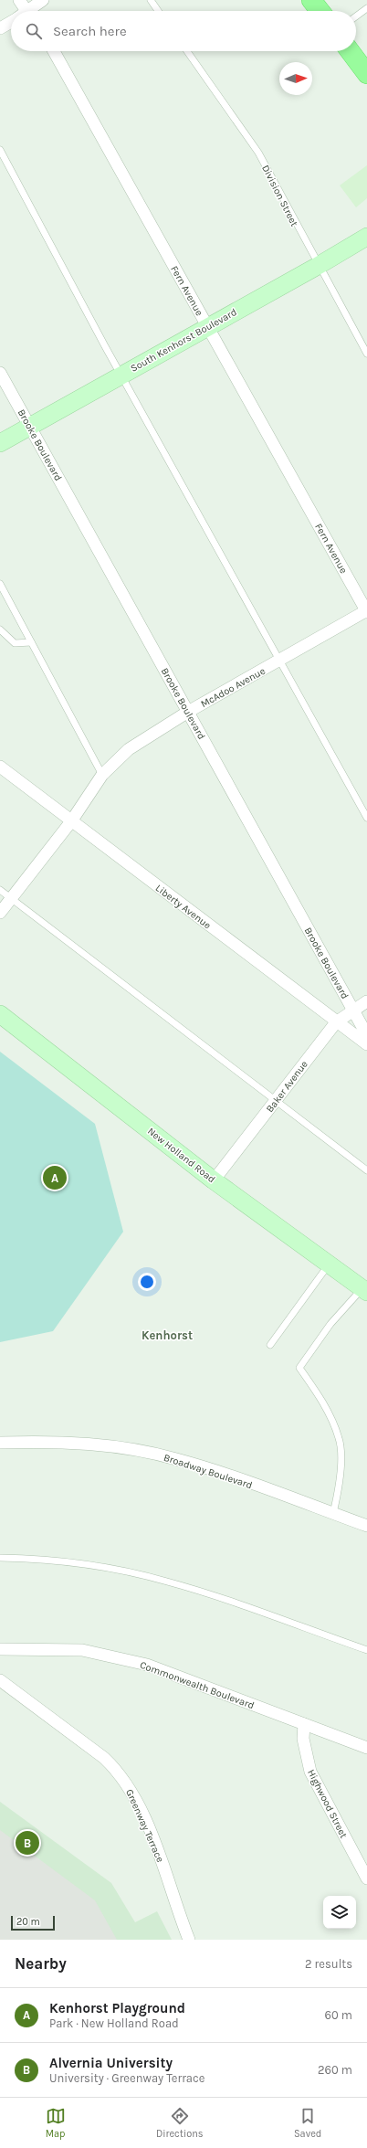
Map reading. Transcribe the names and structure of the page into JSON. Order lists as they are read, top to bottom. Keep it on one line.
{"streets":{"main road":["South Kenhorst Boulevard","New Holland Road"],"street":["Fern Avenue","Brooke Boulevard","McAdoo Avenue","Liberty Avenue","Baker Avenue","Broadway Boulevard","Commonwealth Boulevard","Highwood Street","Greenway Terrace"],"lane":["Division Street"]},"crossings":[["Division Street","South Kenhorst Boulevard"],["Fern Avenue","South Kenhorst Boulevard"],["Fern Avenue","McAdoo Avenue"],["South Kenhorst Boulevard","Brooke Boulevard"],["Brooke Boulevard","McAdoo Avenue"],["Brooke Boulevard","Baker Avenue"],["McAdoo Avenue","Liberty Avenue"],["Liberty Avenue","Baker Avenue"],["Baker Avenue","New Holland Road"],["Commonwealth Boulevard","Highwood Street"]],"districts":["Kenhorst"],"scale_bar":"20 m","north":"right","page":{"search":"Search here","pins":["A","B"],"scale":"20 m","heading":["Nearby","2 results"],"list":[{"mark":"A","name":"Kenhorst Playground","note":"Park · New Holland Road","value":"60 m"},{"mark":"B","name":"Alvernia University","note":"University · Greenway Terrace","value":"260 m"}],"nav":["Map","Directions","Saved"]}}
